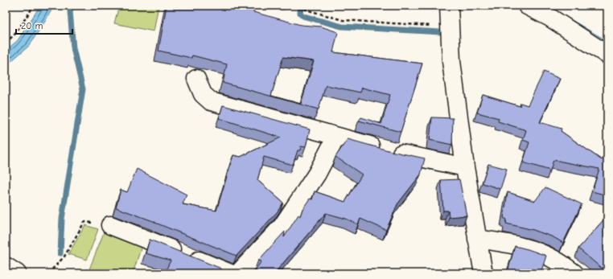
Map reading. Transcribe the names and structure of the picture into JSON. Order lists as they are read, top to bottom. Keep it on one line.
{"scale_bar":"20 m"}
